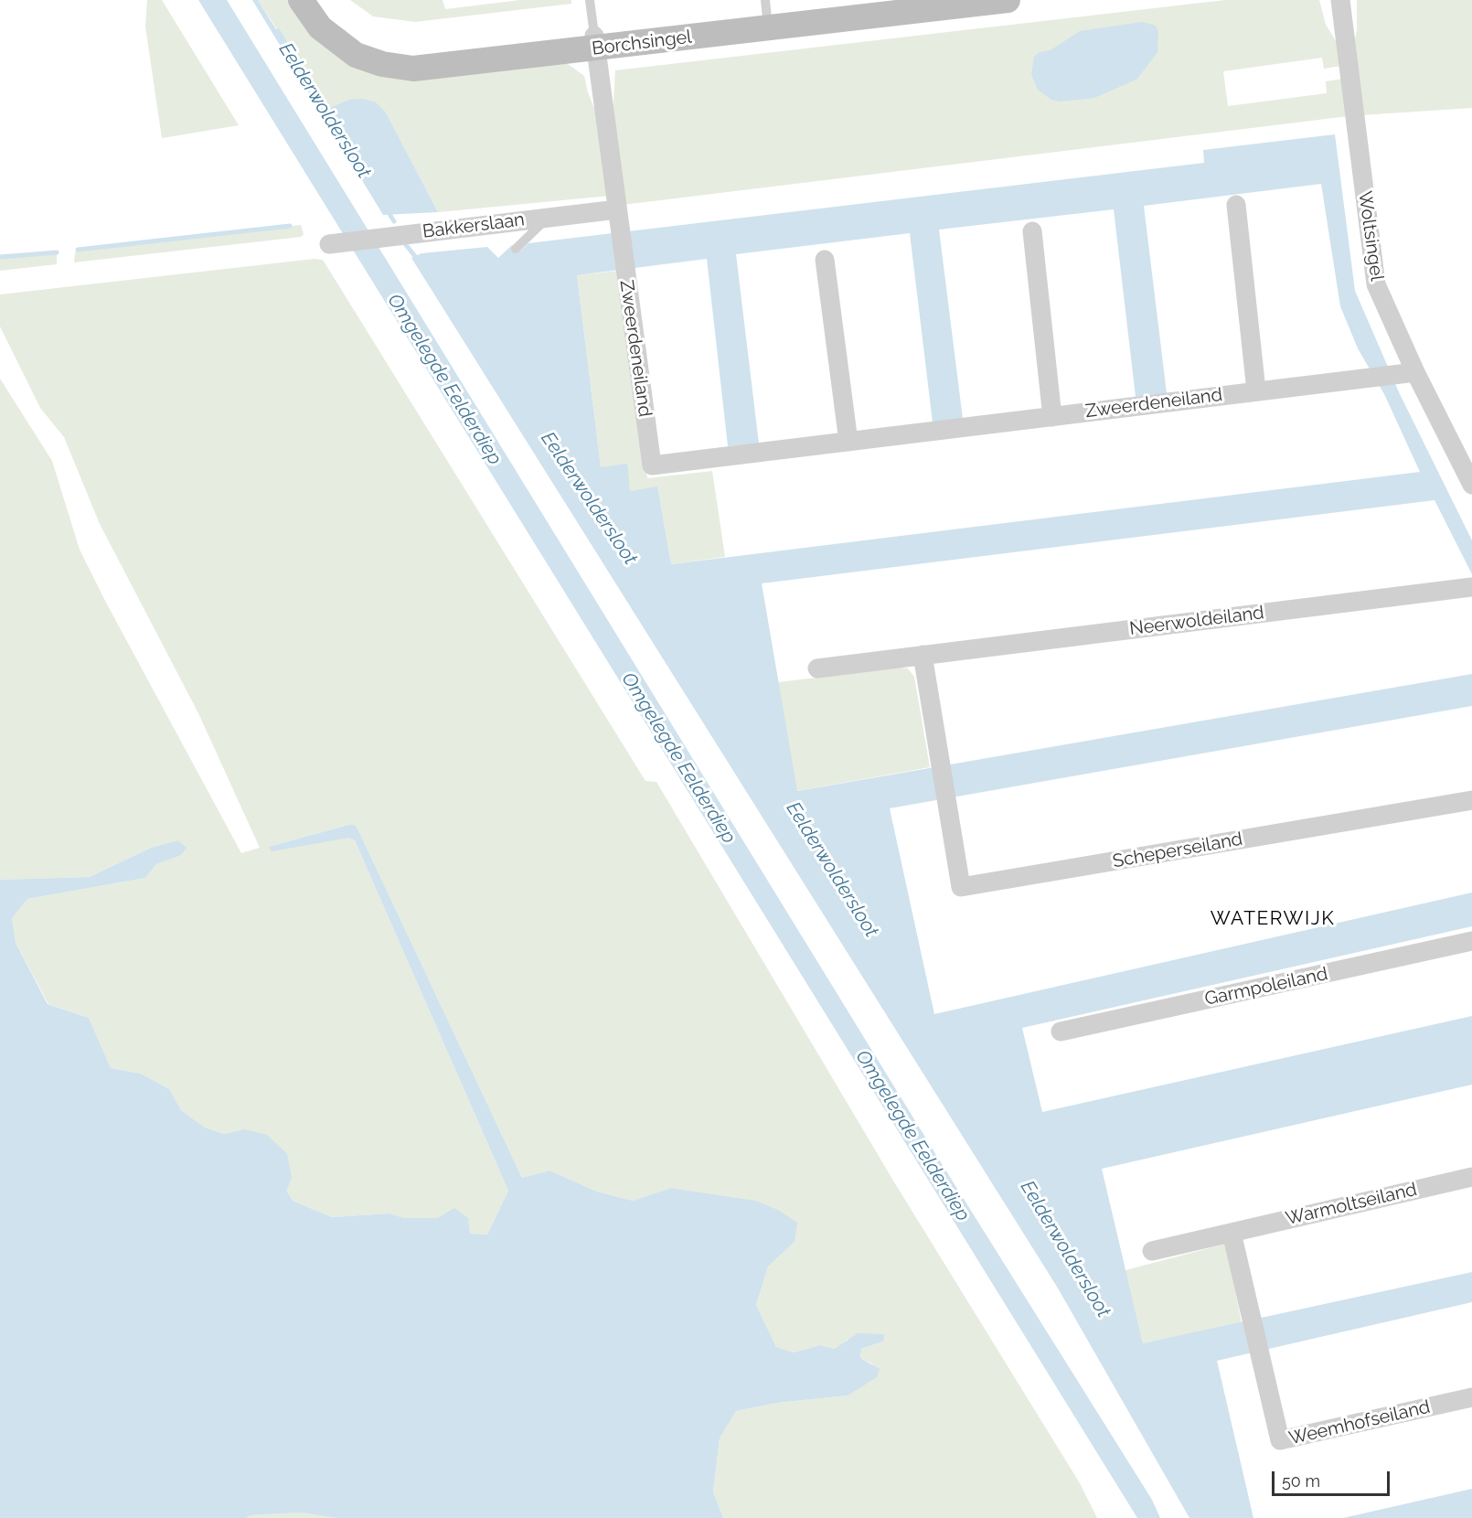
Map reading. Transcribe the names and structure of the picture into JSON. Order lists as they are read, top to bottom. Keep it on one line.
{"streets":{"main road":["Borchsingel"],"street":["Bakkerslaan","Woltsingel","Zweerdeneiland","Neerwoldeiland","Scheperseiland","Garmpoleiland","Warmoltseiland","Weemhofseiland"]},"crossings":[["Borchsingel","Zweerdeneiland"],["Bakkerslaan","Zweerdeneiland"],["Woltsingel","Zweerdeneiland"],["Neerwoldeiland","Scheperseiland"],["Warmoltseiland","Weemhofseiland"]],"districts":["WATERWIJK"],"water":["Eelderwoldersloot","Omgelegde Eelderdiep"],"scale_bar":"50 m"}
